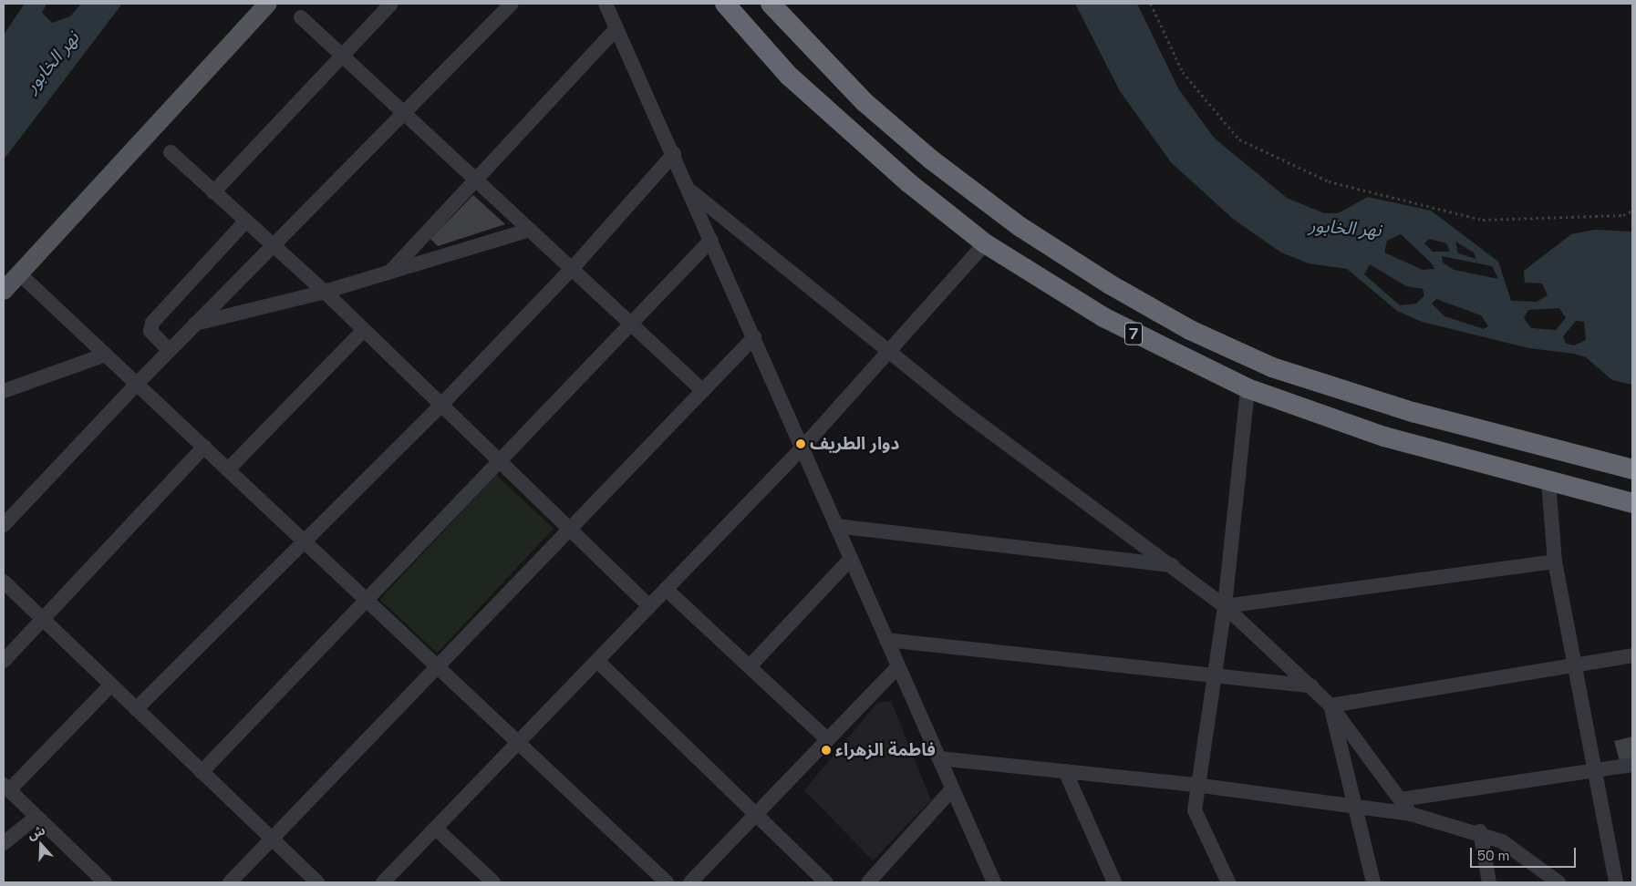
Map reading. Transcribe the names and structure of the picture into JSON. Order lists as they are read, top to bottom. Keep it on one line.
{"streets":{"highway":["7"]},"water":["نهر الخابور"],"places":["دوار الطريف","فاطمة الزهراء"],"scale_bar":"50 m","north":"top"}
